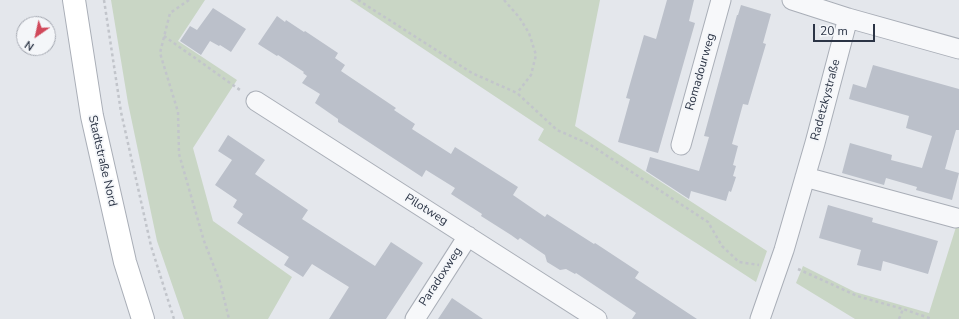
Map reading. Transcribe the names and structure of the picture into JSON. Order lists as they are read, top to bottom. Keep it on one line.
{"streets":{"main road":["Stadtstraße Nord"],"street":["Romadourweg","Radetzkystraße","Pilotweg","Paradoxweg"]},"crossings":[["Pilotweg","Paradoxweg"]],"scale_bar":"20 m","north":"bottom left"}
